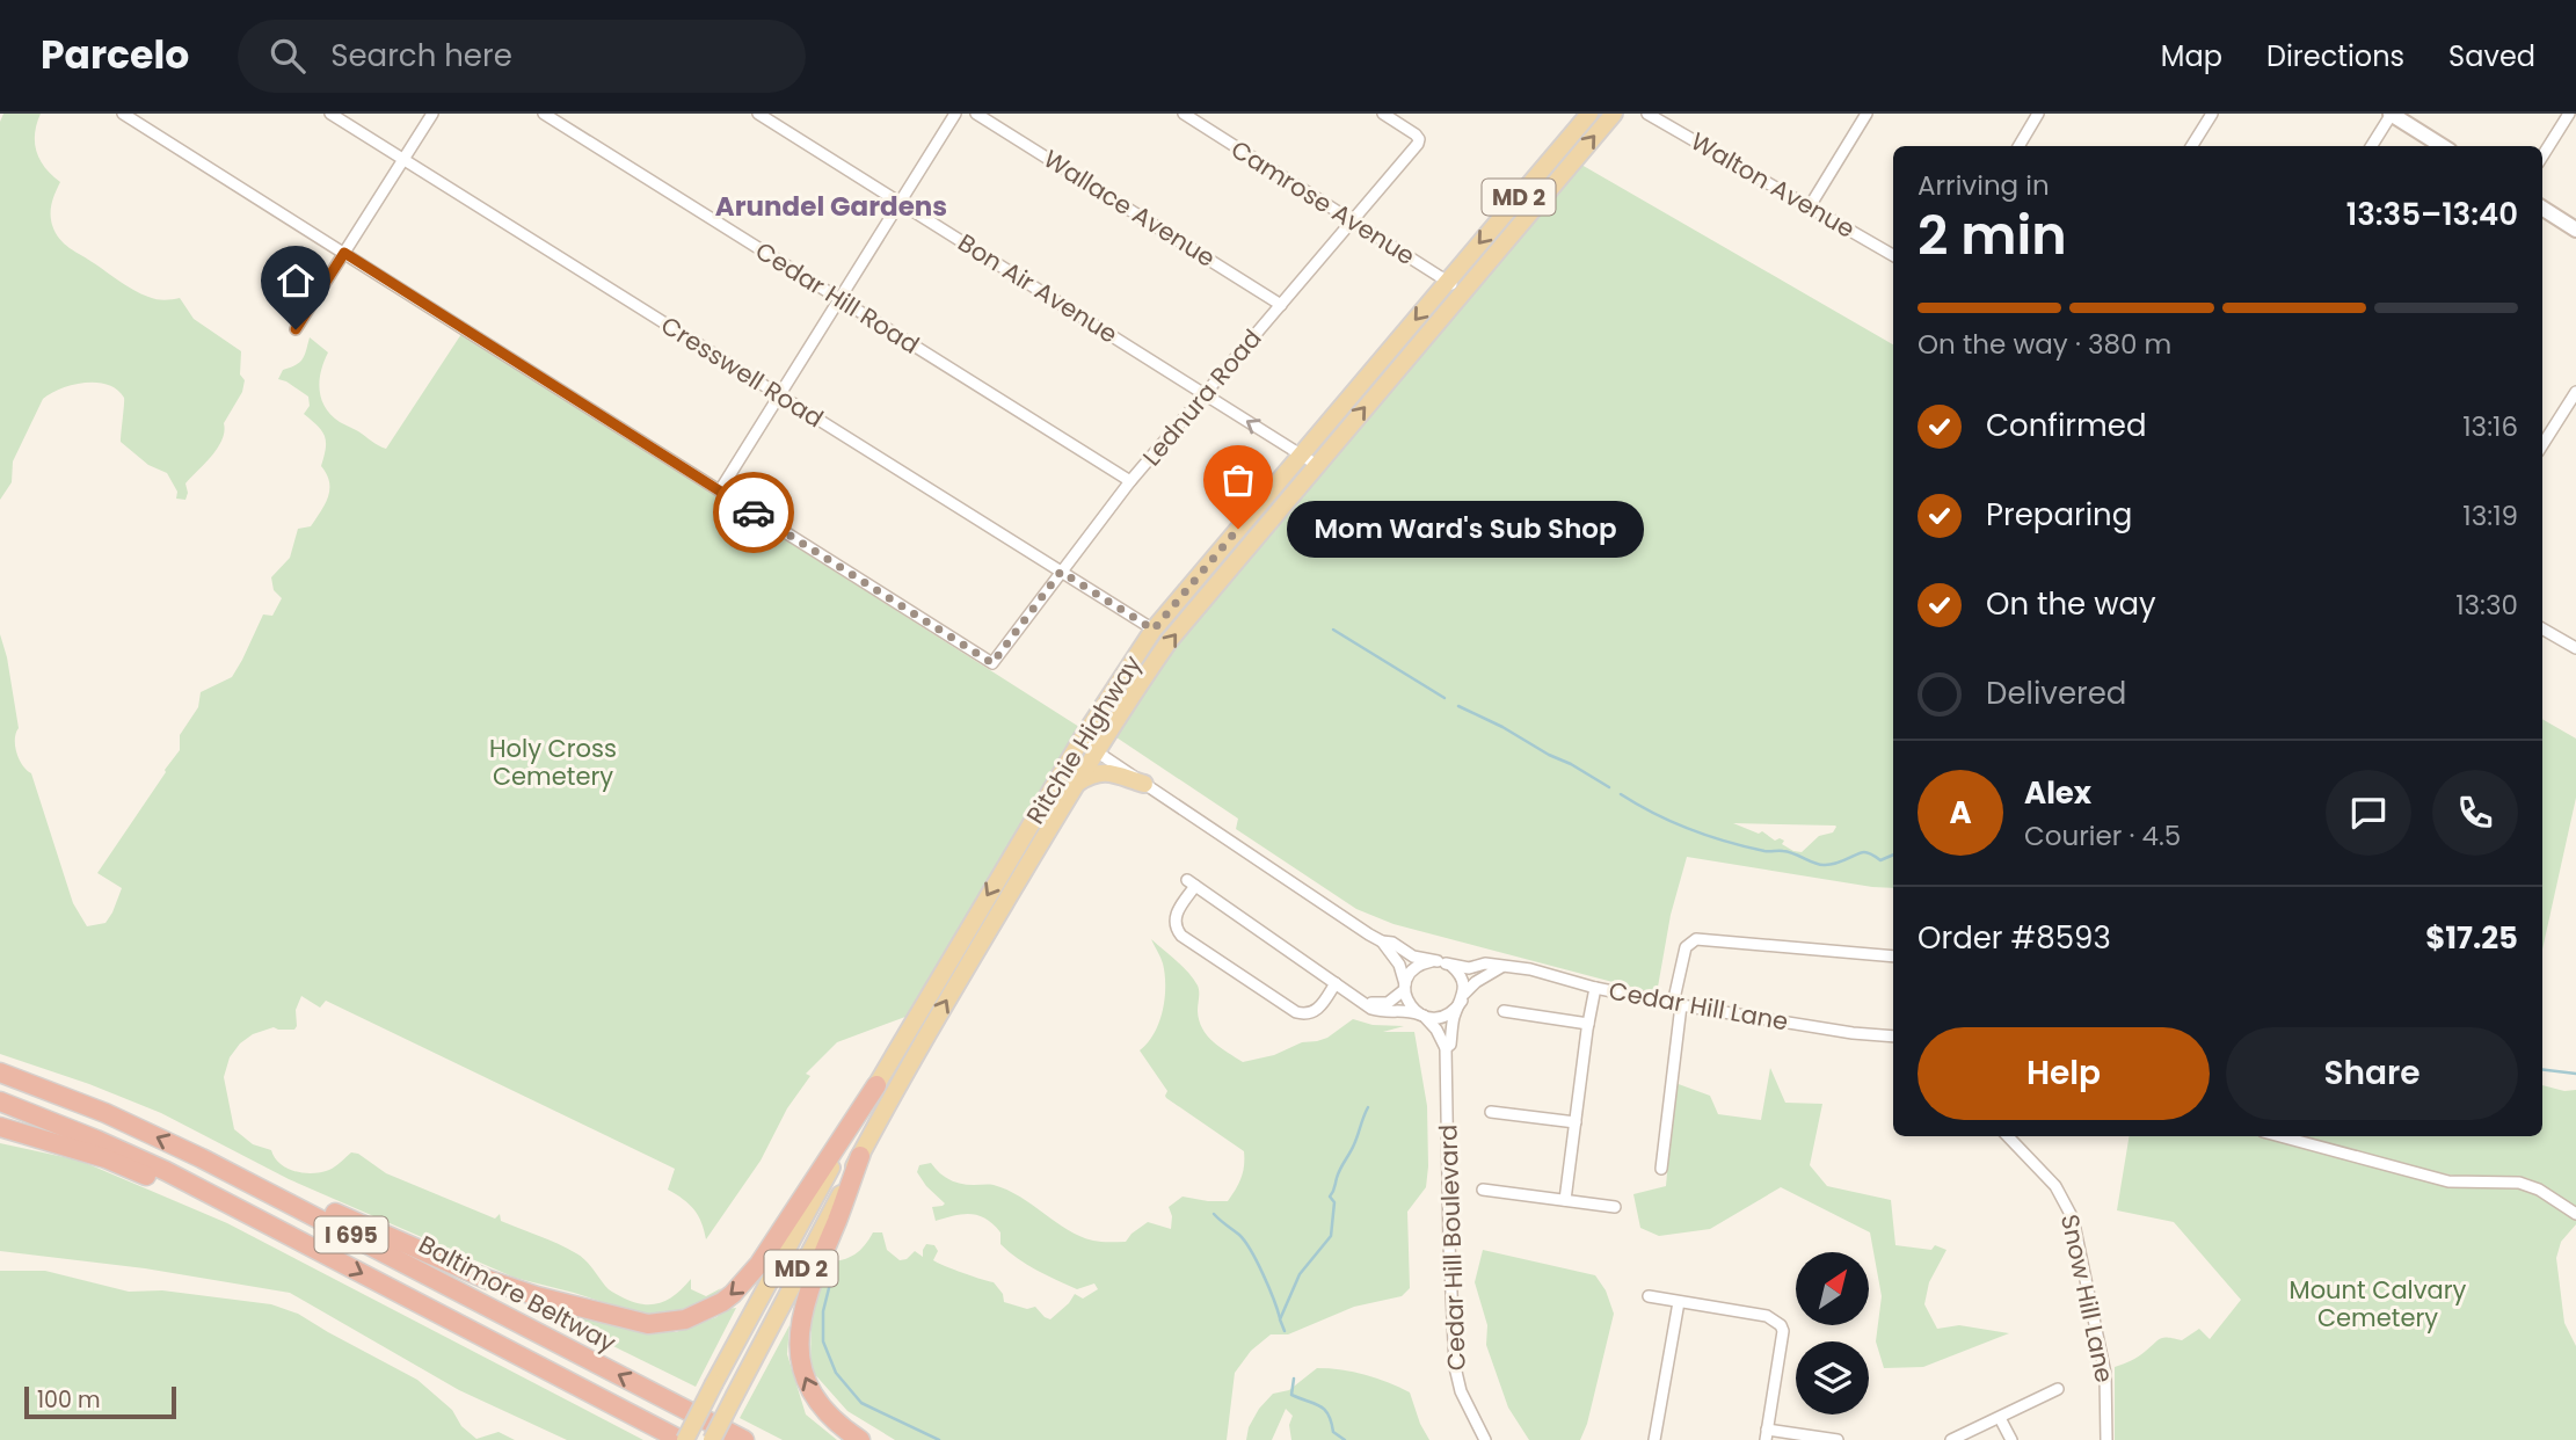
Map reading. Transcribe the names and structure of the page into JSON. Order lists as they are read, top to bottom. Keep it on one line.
{"streets":{"highway":["I 695","Baltimore Beltway"],"main road":["MD 2","Ritchie Highway"],"street":["Walton Avenue","Camrose Avenue","Wallace Avenue","Bon Air Avenue","Cedar Hill Road","Cresswell Road","Lednura Road","Cedar Hill Lane","Cedar Hill Boulevard","Snow Hill Lane"]},"crossings":[["Camrose Avenue","Lednura Road"],["Camrose Avenue","Ritchie Highway"],["Wallace Avenue","Lednura Road"],["Bon Air Avenue","Lednura Road"],["Bon Air Avenue","Ritchie Highway"],["Cedar Hill Road","Lednura Road"],["Cresswell Road","Lednura Road"],["Cresswell Road","Ritchie Highway"],["Ritchie Highway","I 695"],["Cedar Hill Lane","Cedar Hill Boulevard"]],"districts":["Arundel Gardens"],"parks":["Holy Cross Cemetery","Mount Calvary Cemetery"],"places":["Mom Ward's Sub Shop"],"scale_bar":"100 m","north":"top right","page":{"header":"Parcelo","search":"Search here","nav":["Map","Directions","Saved"],"heading":["2 min","Arriving in","13:35–13:40"],"panel":["Alex","Courier · 4.5","Order #8593","$17.25"],"bar":"On the way · 380 m","list":[["Confirmed","13:16"],["Preparing","13:19"],["On the way","13:30"],"Delivered"],"bubble":"Mom Ward's Sub Shop","round":"A","buttons":["Help","Share"],"scale":"100 m"}}
